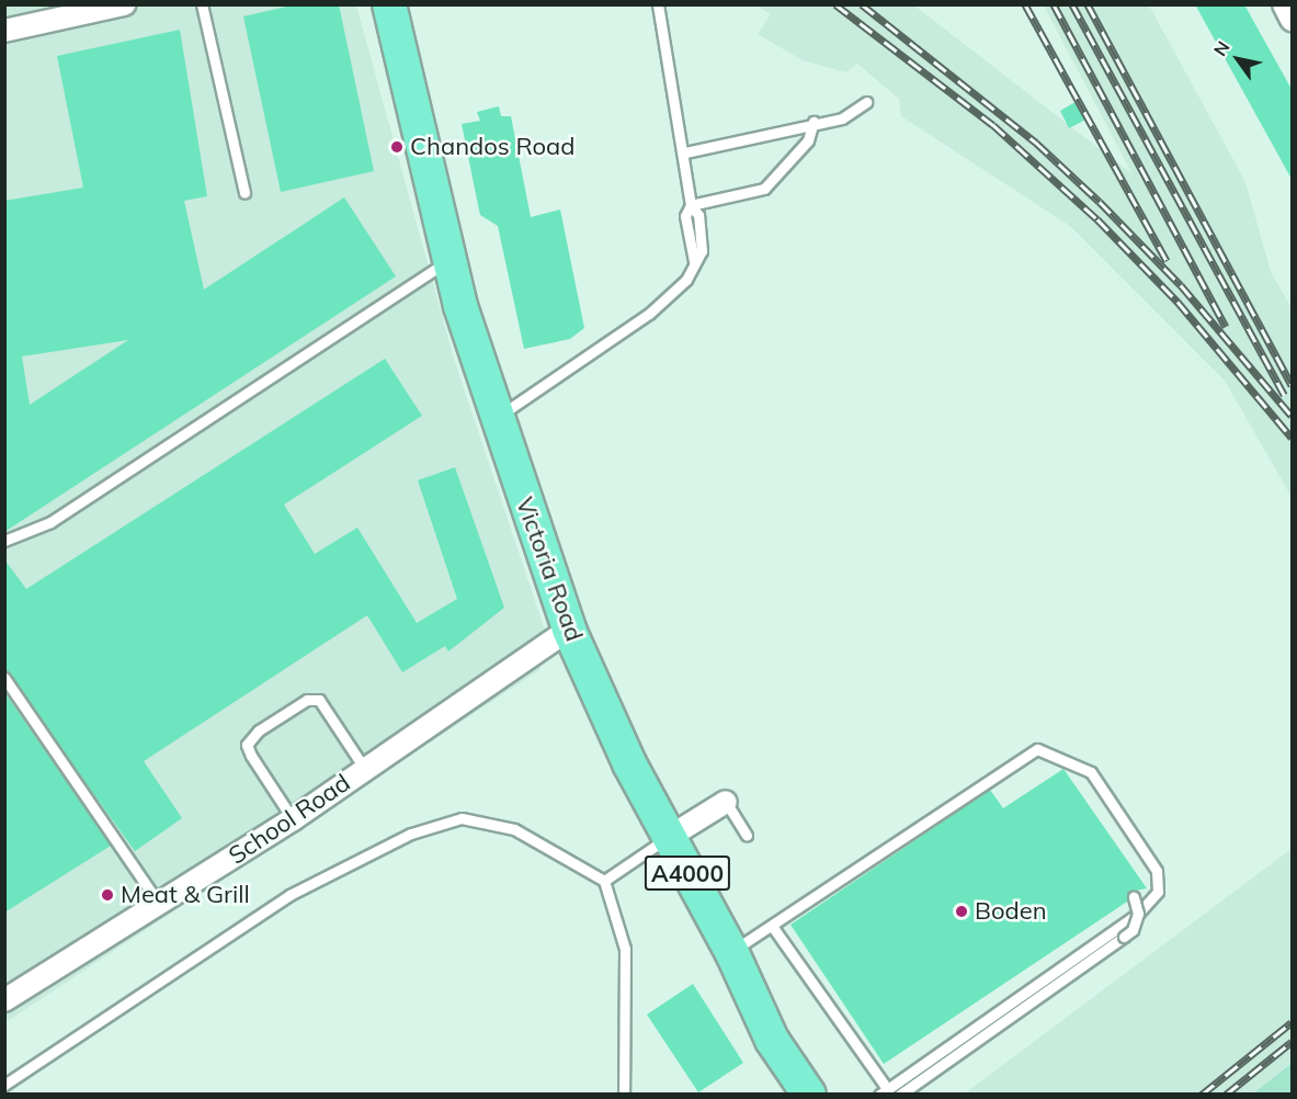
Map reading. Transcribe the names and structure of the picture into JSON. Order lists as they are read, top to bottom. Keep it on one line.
{"streets":{"main road":["Victoria Road","A4000"],"street":["School Road"]},"crossings":[["Victoria Road","School Road"]],"places":["Chandos Road","Meat & Grill","Boden"],"north":"top left"}
